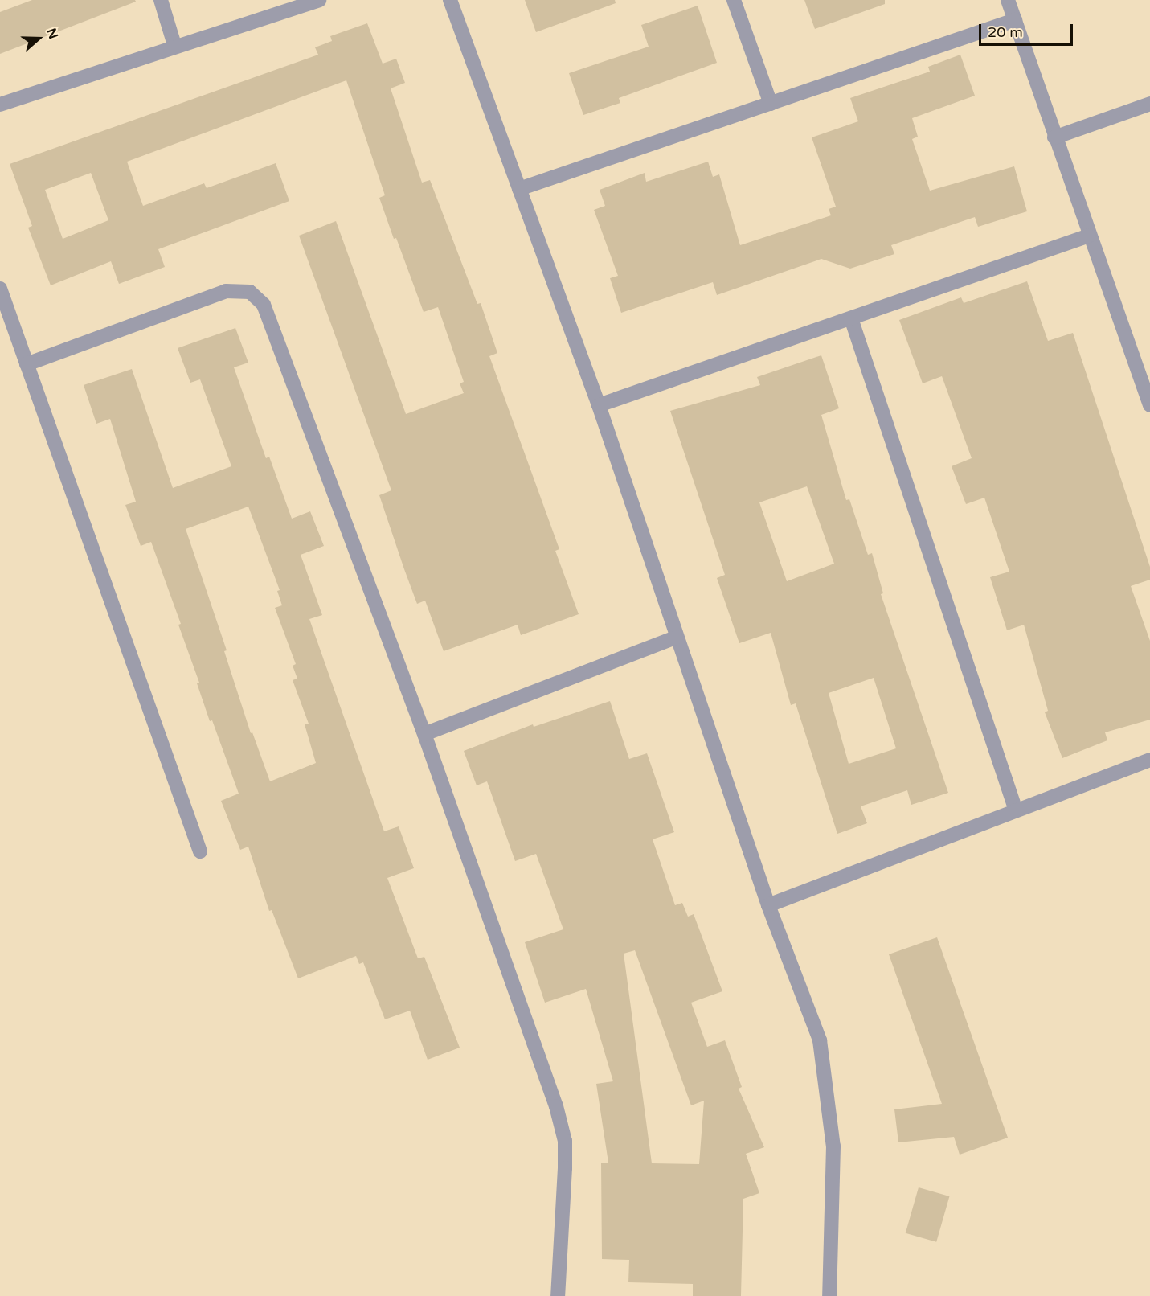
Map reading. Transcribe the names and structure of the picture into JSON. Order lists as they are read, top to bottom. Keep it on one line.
{"scale_bar":"20 m","north":"right"}
